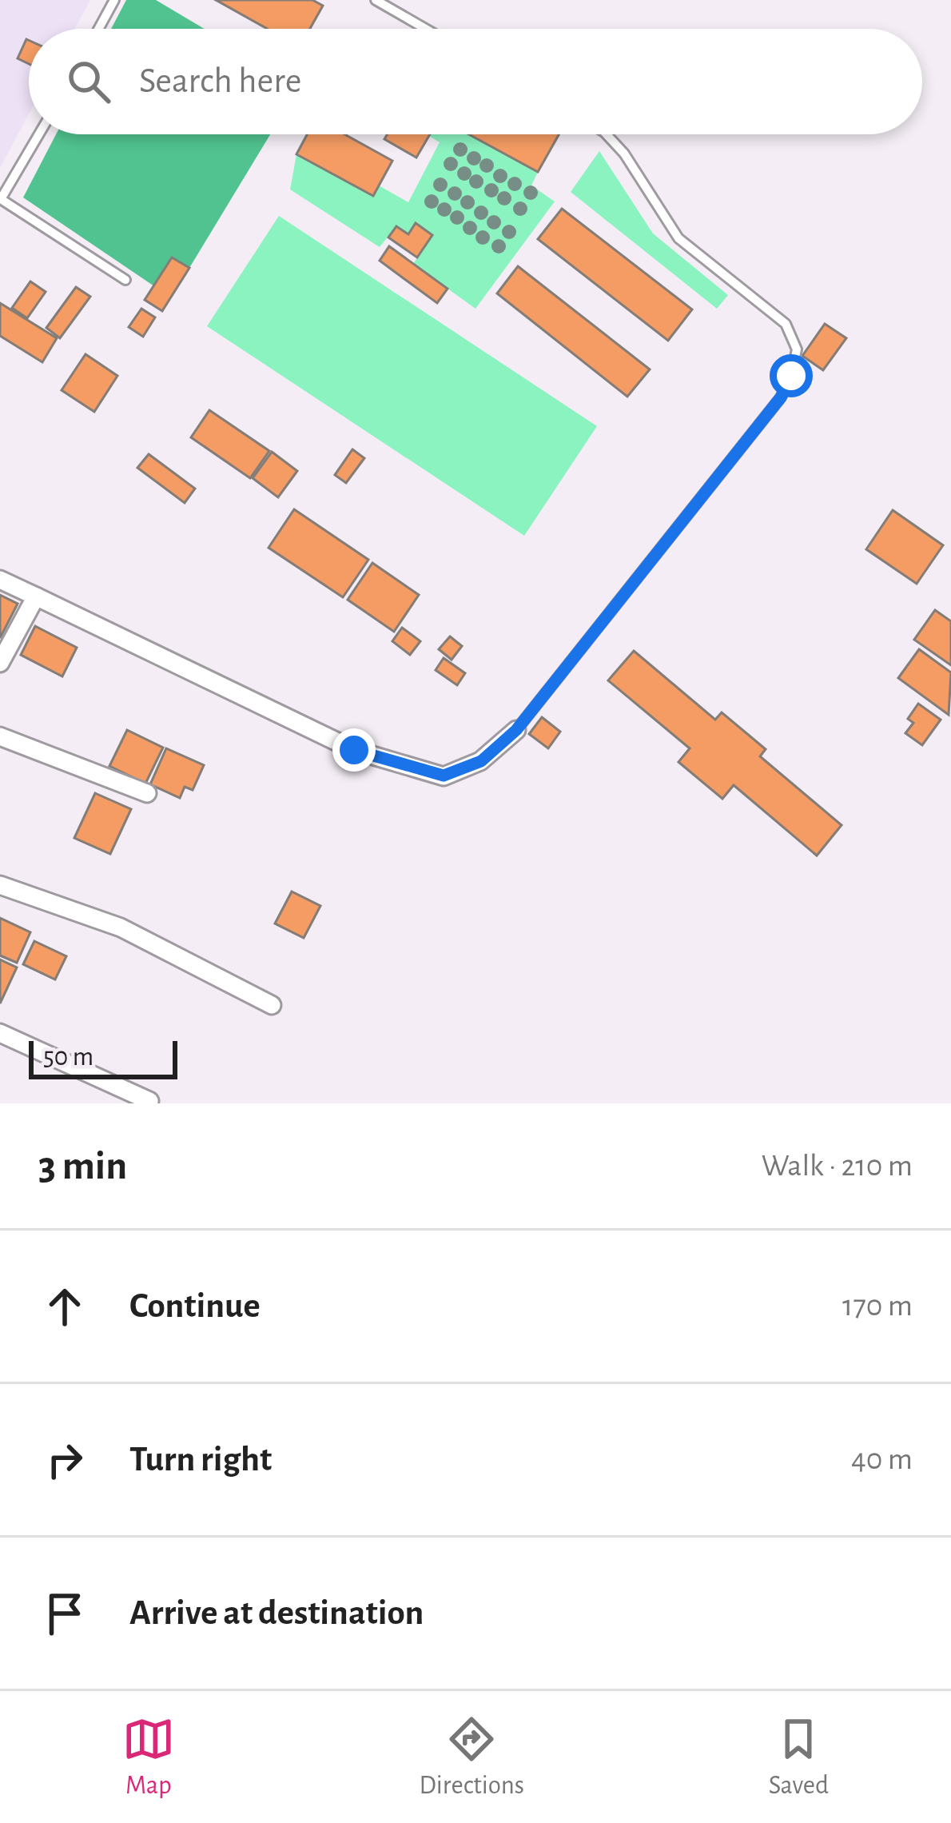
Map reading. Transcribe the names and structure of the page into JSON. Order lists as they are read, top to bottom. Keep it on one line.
{"scale_bar":"50 m","page":{"search":"Search here","scale":"50 m","heading":["3 min","Walk · 210 m"],"list":[["Continue","170 m"],["Turn right","40 m"],"Arrive at destination"],"nav":["Map","Directions","Saved"]}}
